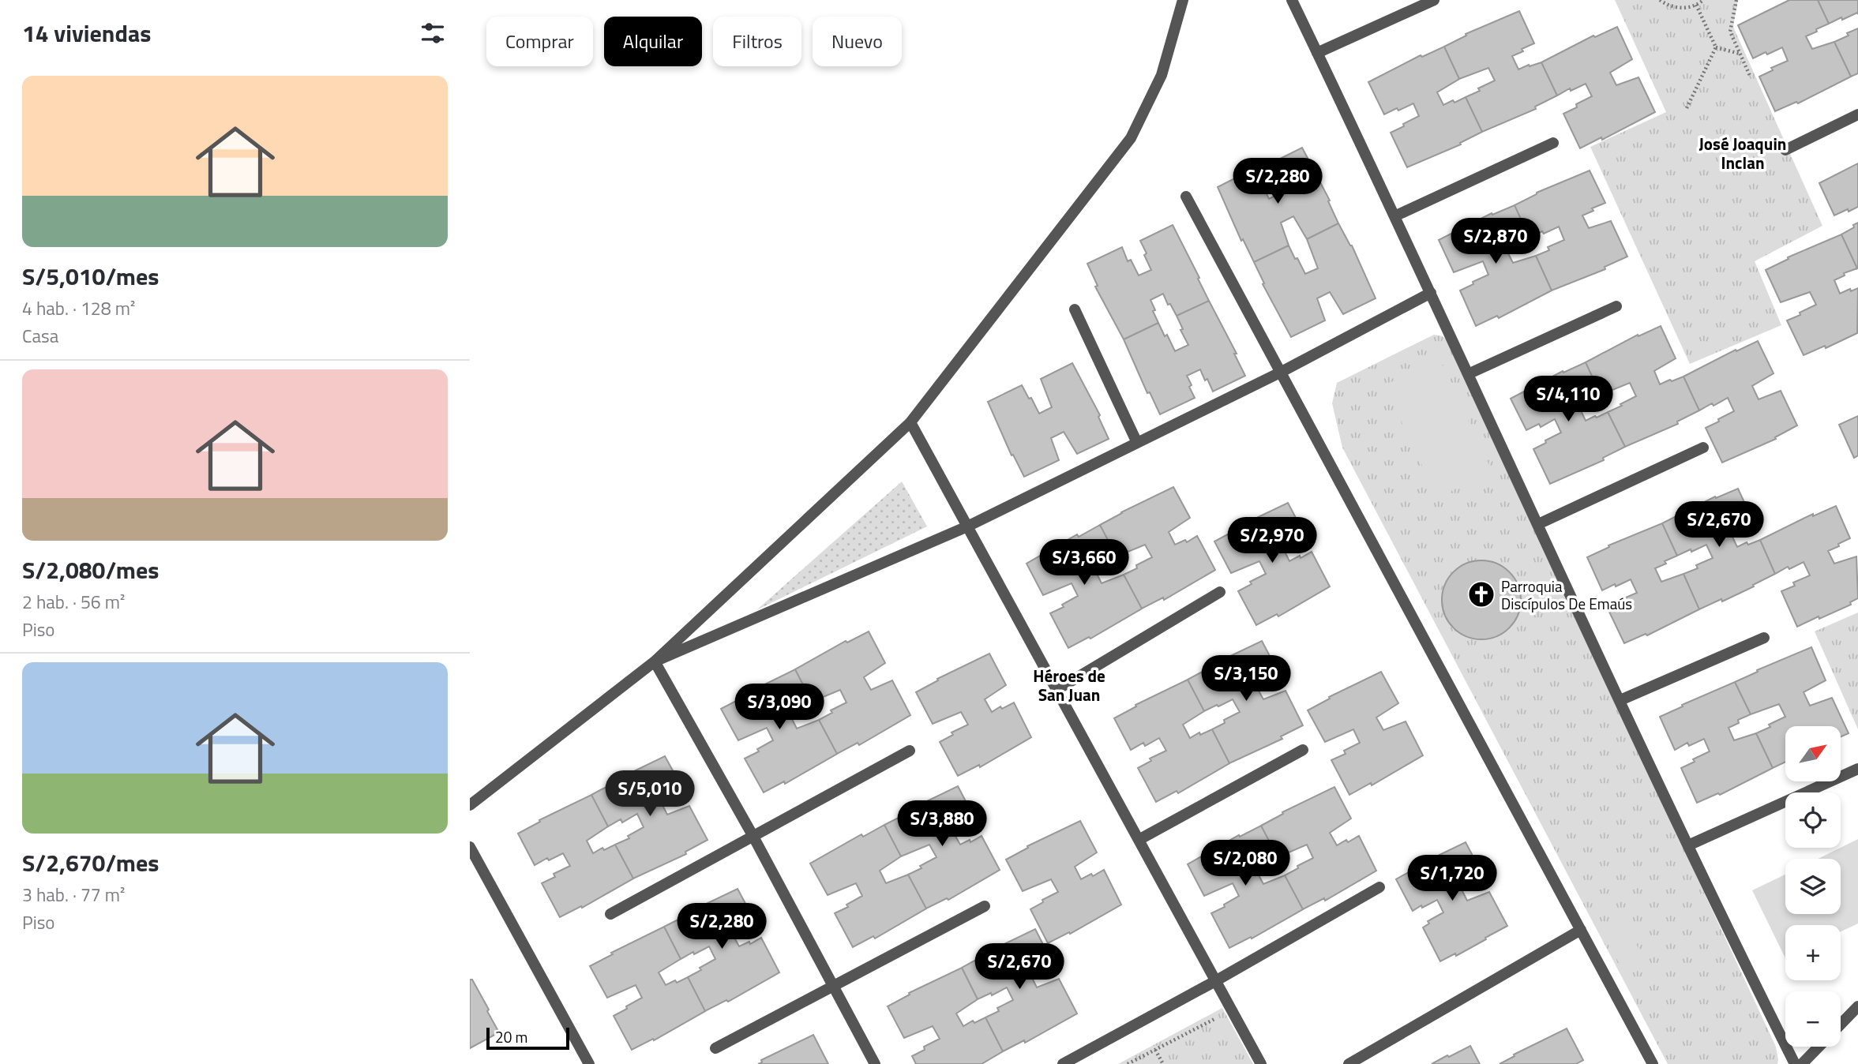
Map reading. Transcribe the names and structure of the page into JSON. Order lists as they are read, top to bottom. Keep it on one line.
{"districts":["José Joaquin Inclan","Héroes de San Juan"],"places":{"church":["Parroquia Discípulos De Emaús"]},"scale_bar":"20 m","north":"top right","page":{"heading":"14 viviendas","chip":["Comprar","Alquilar","Filtros","Nuevo"],"list":[{"name":"S/5,010/mes","note":"4 hab. · 128 m² · Casa"},{"name":"S/2,080/mes","note":"2 hab. · 56 m² · Piso"},{"name":"S/2,670/mes","note":"3 hab. · 77 m² · Piso"}],"price":["S/2,280","S/2,870","S/4,110","S/2,670","S/2,970","S/3,660","S/3,150","S/3,090","S/5,010","S/3,880","S/2,080","S/1,720","S/2,280","S/2,670"],"map_buttons":["+","−"],"scale":"20 m"}}
